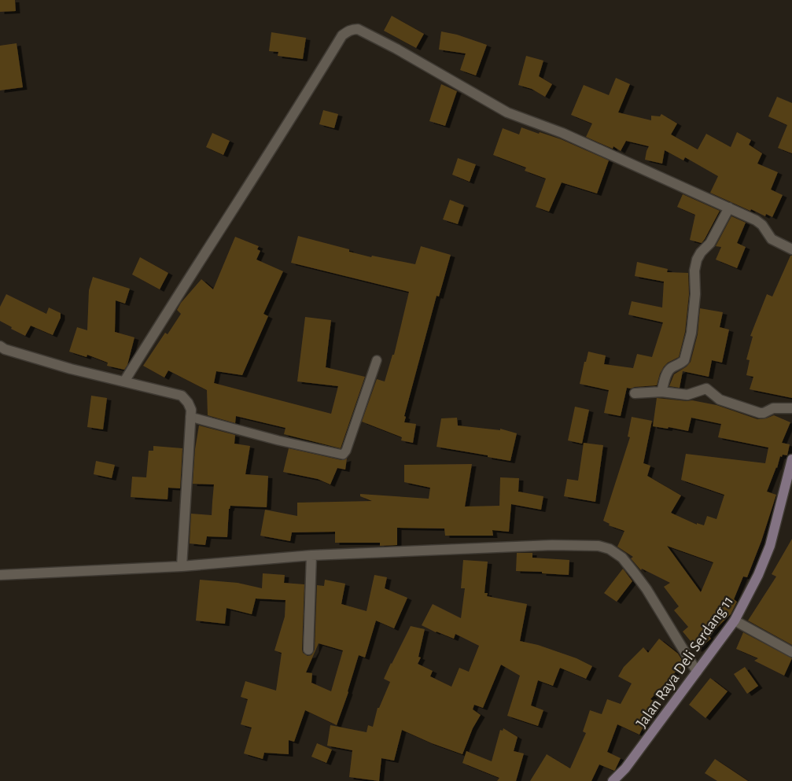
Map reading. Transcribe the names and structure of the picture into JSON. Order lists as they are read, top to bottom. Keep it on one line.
{"streets":{"street":["Jalan Raya Deli Serdang 11"]}}
